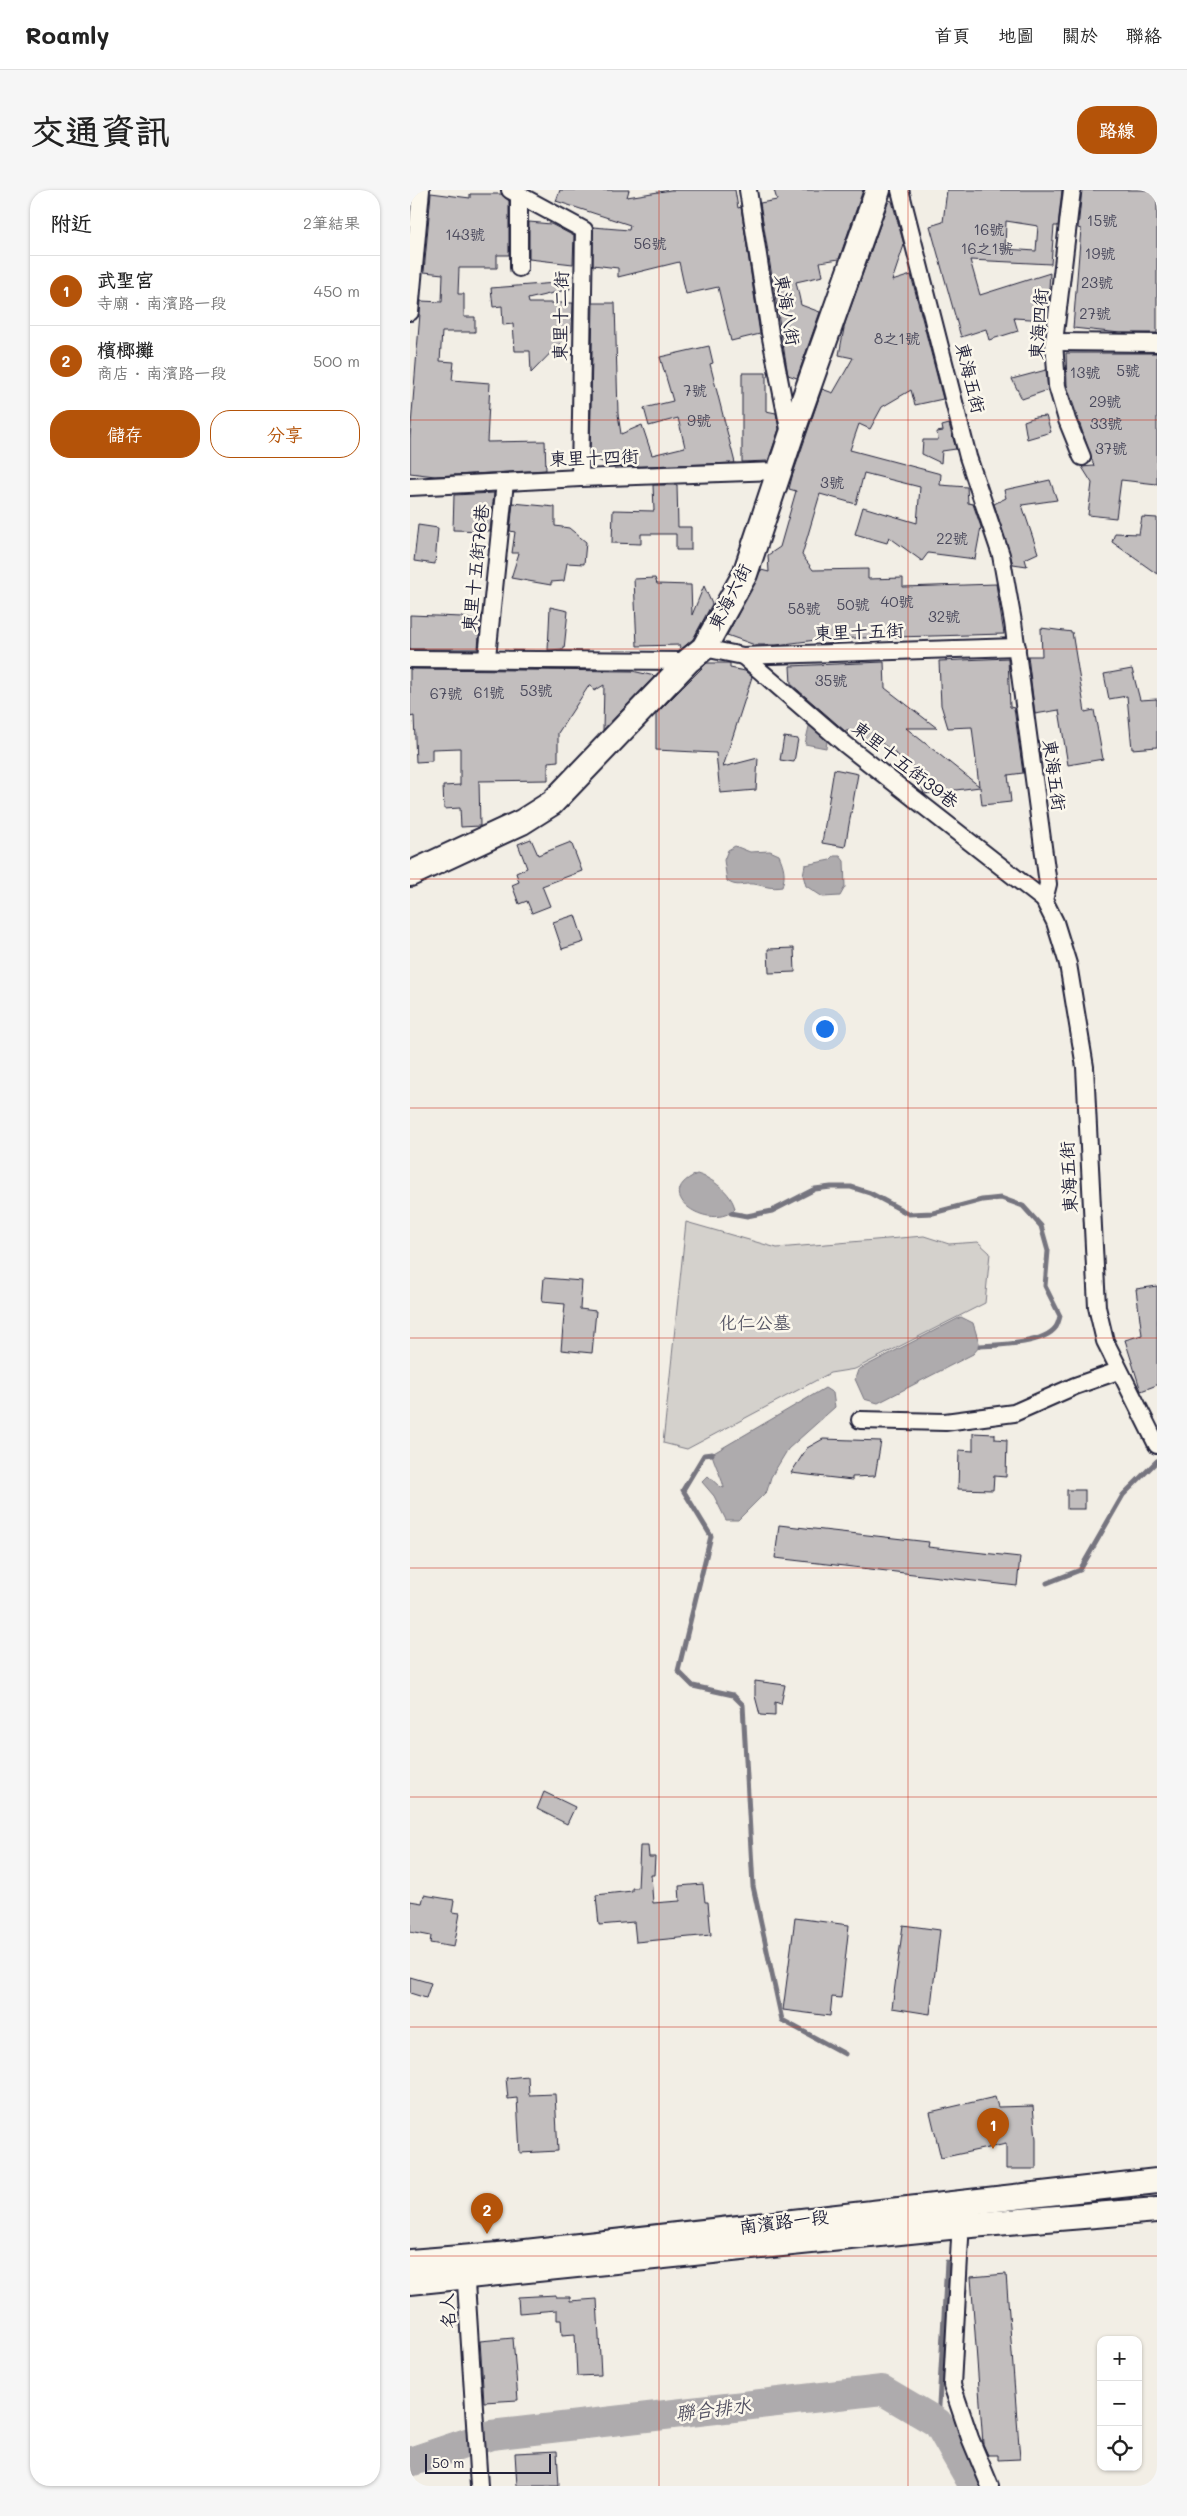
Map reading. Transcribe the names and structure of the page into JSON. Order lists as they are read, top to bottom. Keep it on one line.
{"streets":{"main road":["東海六街","南濱路一段"],"street":["東海八街","東里十二街","東海四街","東海五街","東里十四街","東里十五街76巷","東里十五街","東里十五街39巷","名人"]},"crossings":[["東海八街","東海六街"],["東里十二街","東里十四街"],["東海五街","東里十五街"],["東海五街","東里十五街39巷"],["東里十四街","東里十五街76巷"],["東里十四街","東海六街"],["東里十五街76巷","東里十五街"],["東海六街","東里十五街"],["東里十五街","東里十五街39巷"],["南濱路一段","名人"]],"water":["聯合排水"],"parks":["化仁公墓"],"house_numbers":["15號","16號","143號","56號","16之1號","19號","23號","27號","8之1號","5號","13號","7號","29號","9號","33號","37號","3號","22號","40號","50號","58號","32號","35號","53號","61號","67號"],"scale_bar":"50 m","page":{"header":"Roamly","nav":["首頁","地圖","關於","聯絡"],"buttons":["路線",["儲存","分享"]],"title":"交通資訊","heading":["附近","2筆結果"],"list":[{"mark":"1","name":"武聖宮","note":"寺廟 · 南濱路一段","value":"450 m"},{"mark":"2","name":"檳榔攤","note":"商店 · 南濱路一段","value":"500 m"}],"pins":["1","2"],"map_buttons":["+","−"],"scale":"50 m"}}
